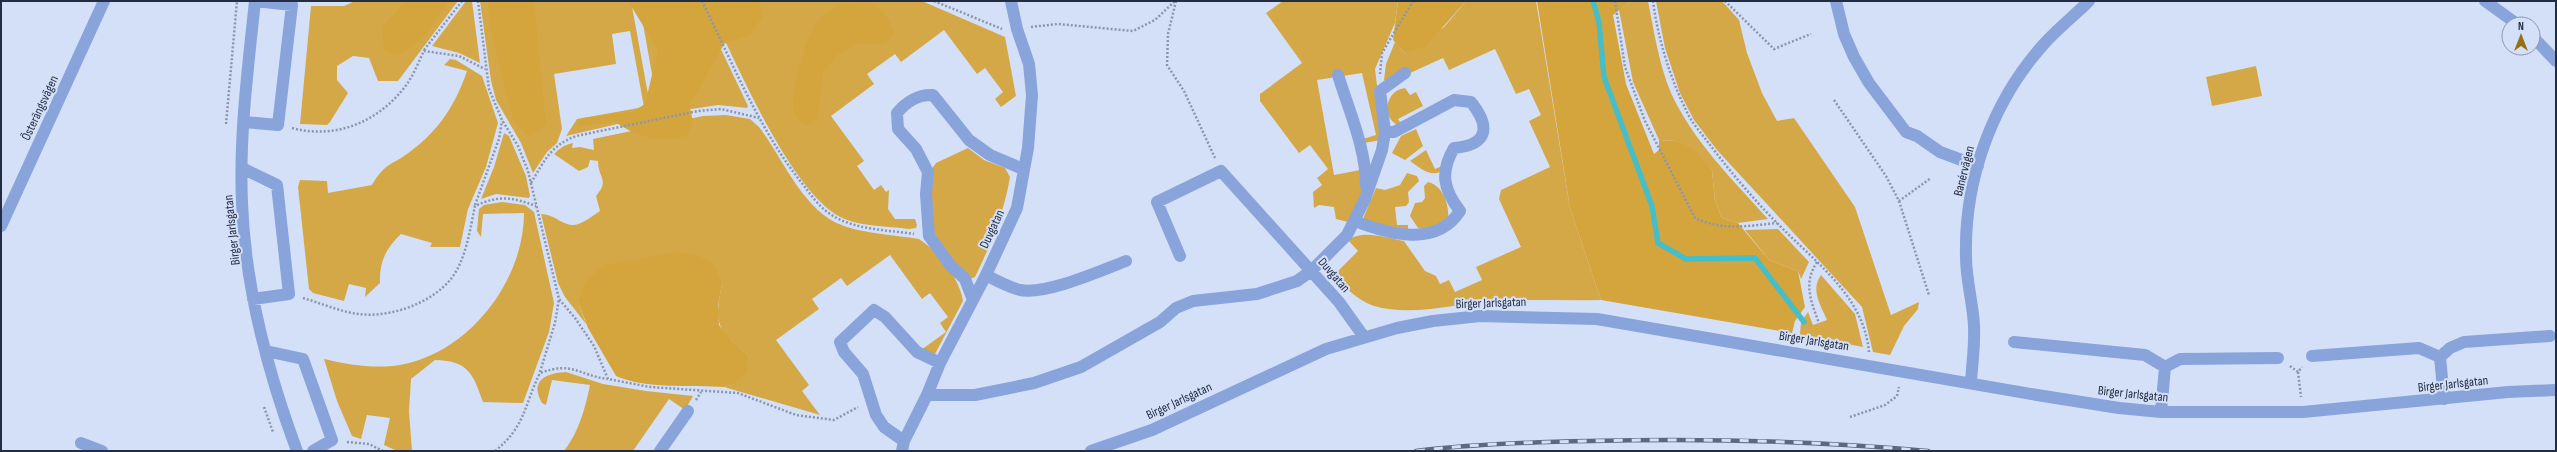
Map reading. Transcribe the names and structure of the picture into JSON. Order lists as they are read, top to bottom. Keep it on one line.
{"streets":{"street":["Österängsvägen","Banérvägen","Duvgatan","Birger Jarlsgatan"]},"crossings":[["Banérvägen","Birger Jarlsgatan"],["Duvgatan","Birger Jarlsgatan"]],"north":"top"}
